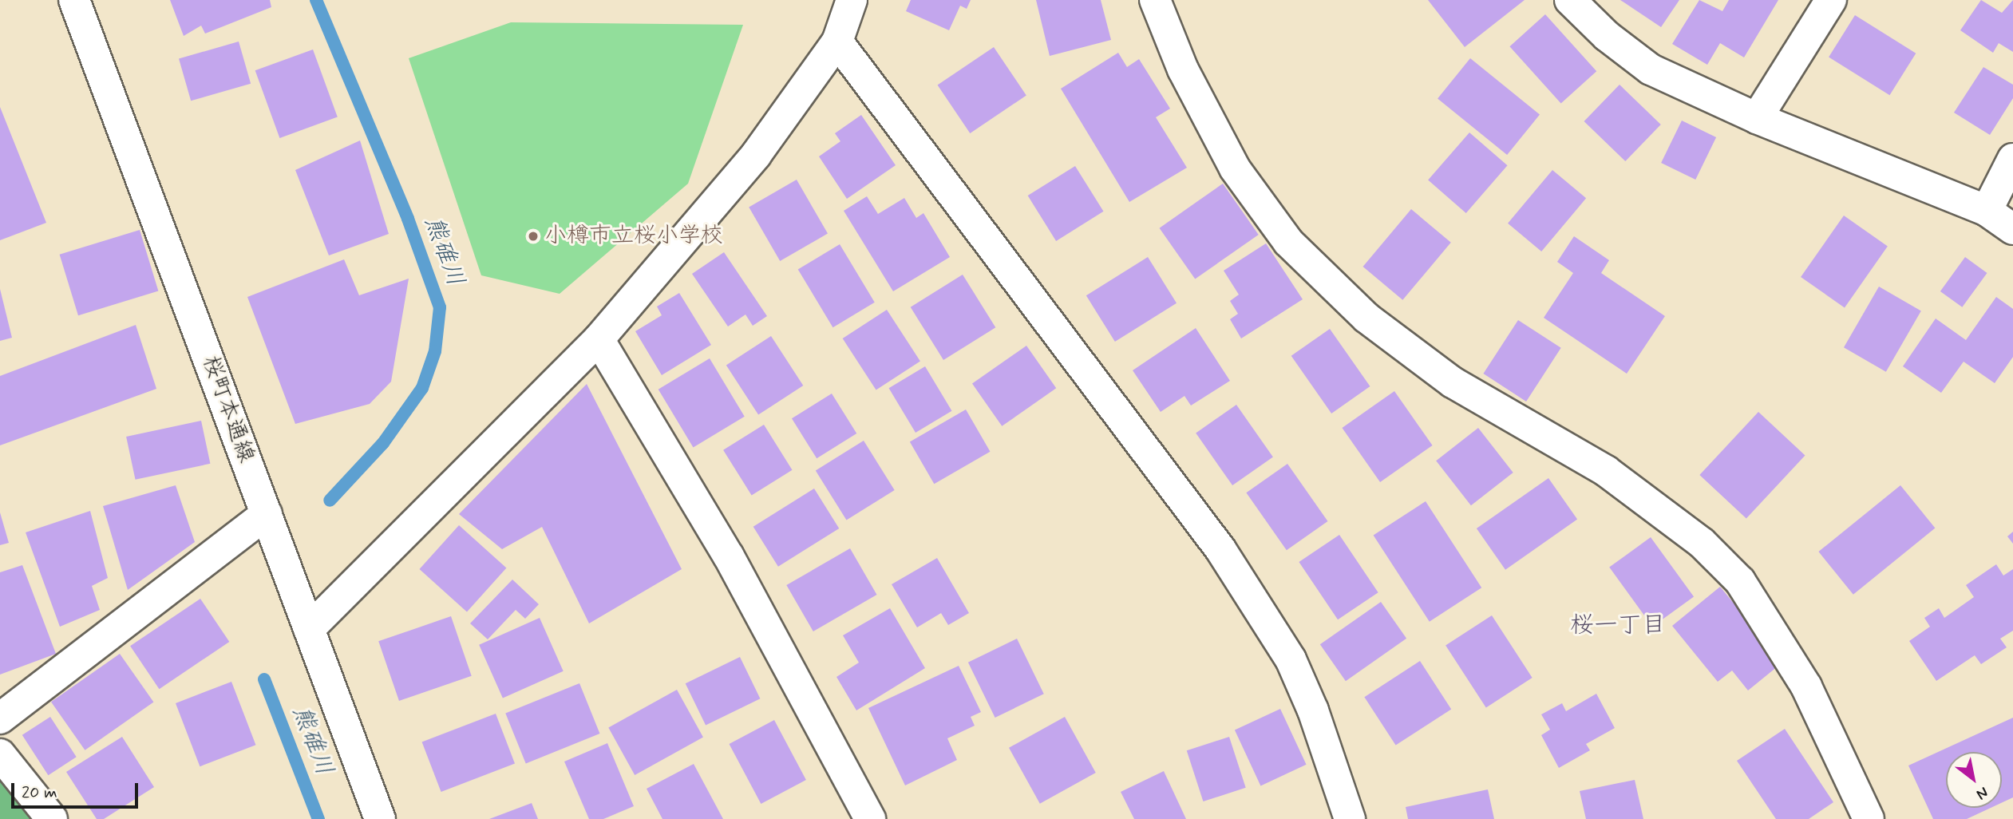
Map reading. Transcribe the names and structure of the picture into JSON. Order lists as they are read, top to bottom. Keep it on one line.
{"streets":{"street":["桜町本通線"]},"districts":["桜一丁目"],"water":["熊碓川"],"places":["小樽市立桜小学校"],"scale_bar":"20 m","north":"bottom right"}
